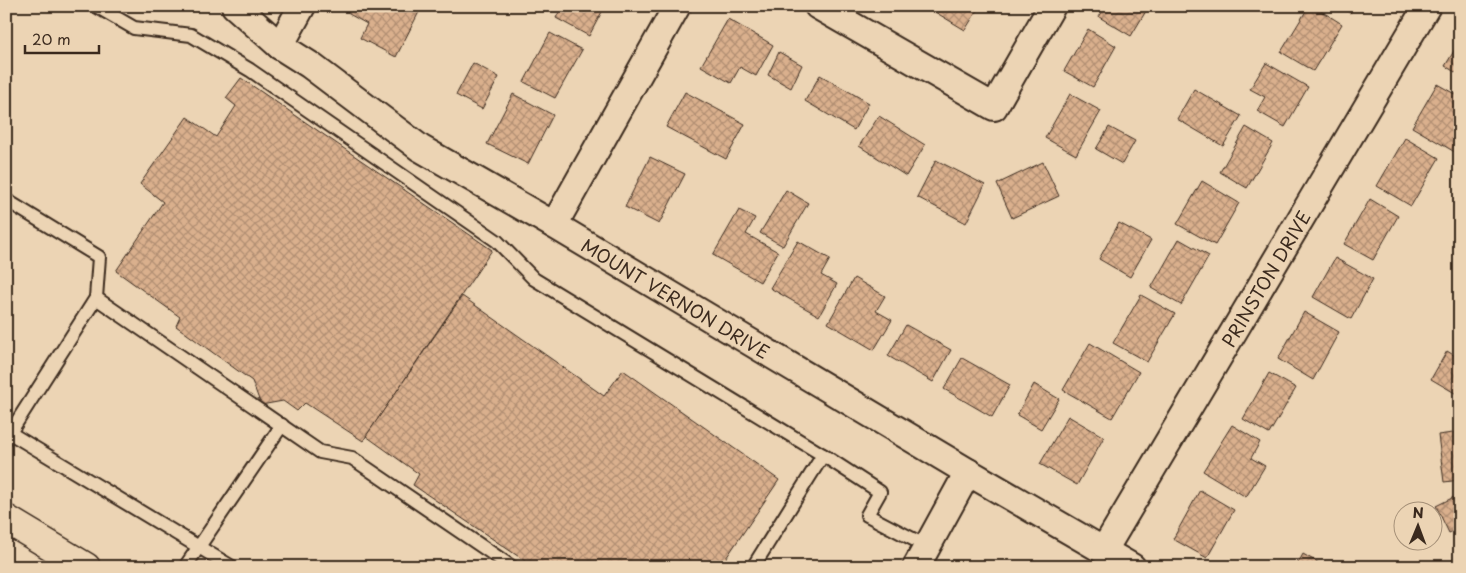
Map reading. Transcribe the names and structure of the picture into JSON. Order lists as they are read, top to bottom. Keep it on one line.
{"streets":{"street":["PRINSTON DRIVE","MOUNT VERNON DRIVE"]},"crossings":[["PRINSTON DRIVE","MOUNT VERNON DRIVE"]],"scale_bar":"20 m","north":"top"}
